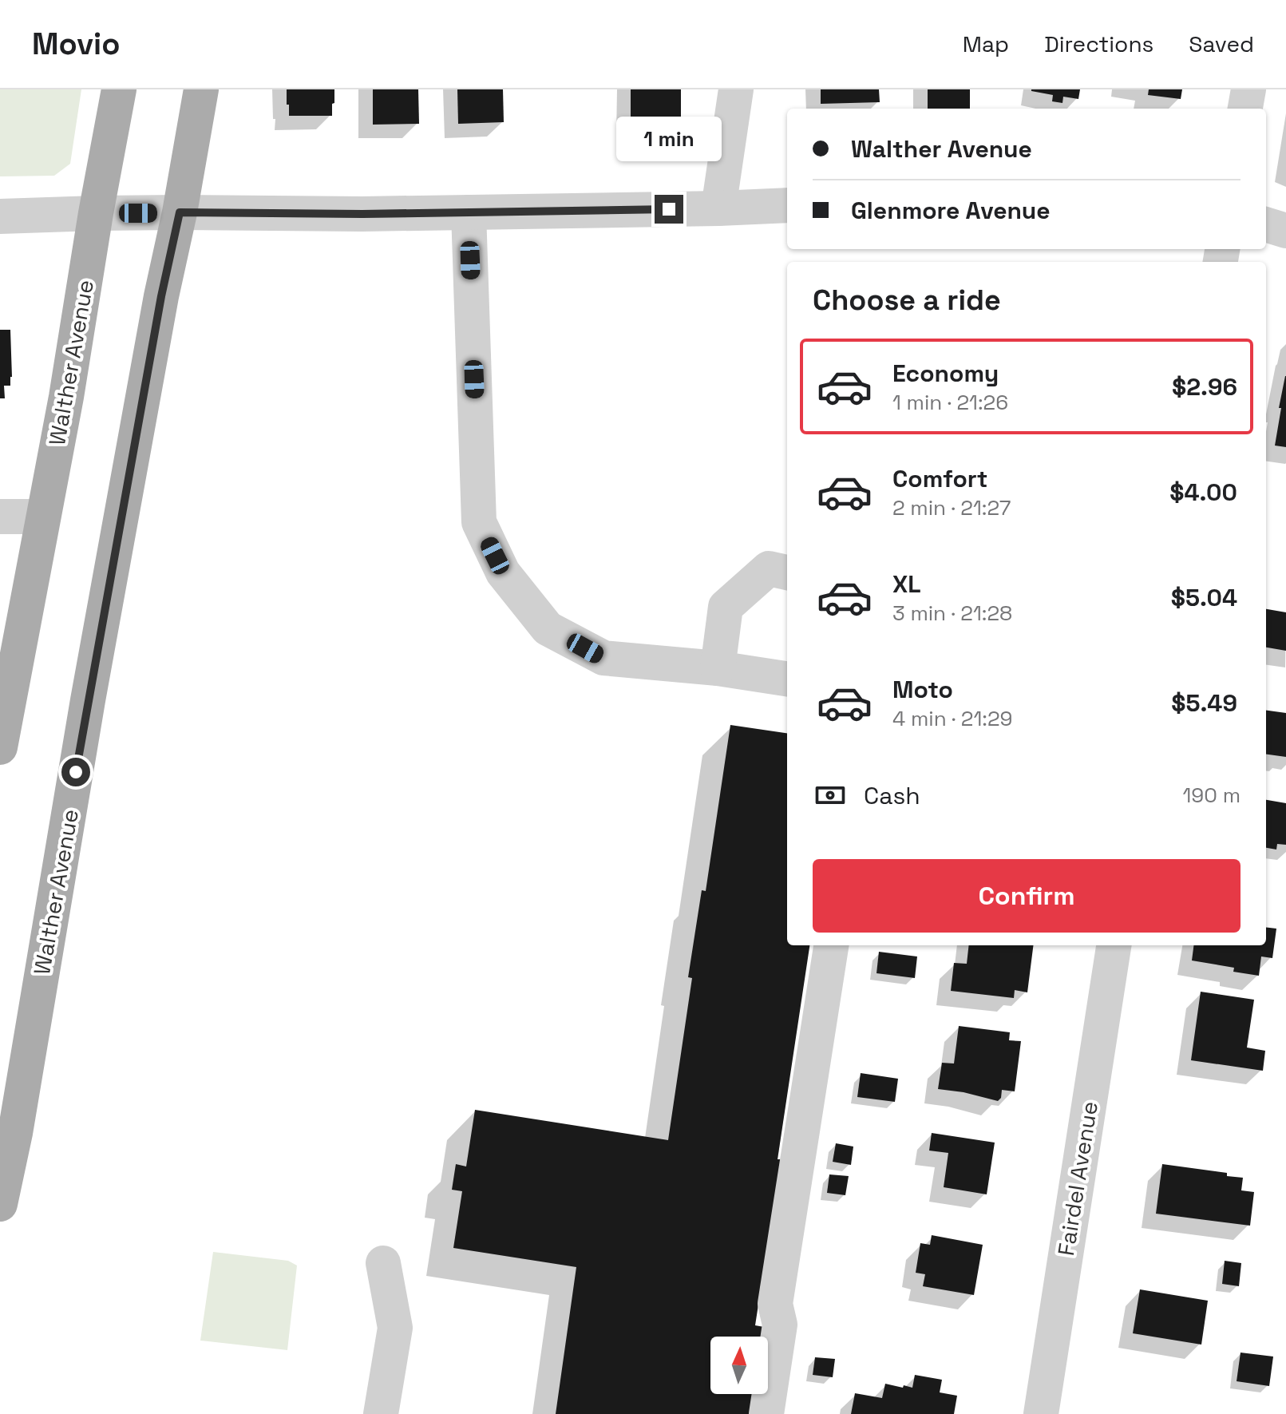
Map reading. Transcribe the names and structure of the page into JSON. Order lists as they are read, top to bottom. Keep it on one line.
{"streets":{"main road":["Walther Avenue"],"street":["Fairdel Avenue"]},"north":"top","page":{"header":"Movio","nav":["Map","Directions","Saved"],"banner":["Walther Avenue","Glenmore Avenue"],"bubble":"1 min","heading":"Choose a ride","list":[{"name":"Economy","note":"1 min · 21:26","value":"$2.96"},{"name":"Comfort","note":"2 min · 21:27","value":"$4.00"},{"name":"XL","note":"3 min · 21:28","value":"$5.04"},{"name":"Moto","note":"4 min · 21:29","value":"$5.49"}],"pay":["Cash","190 m"],"buttons":"Confirm"}}
